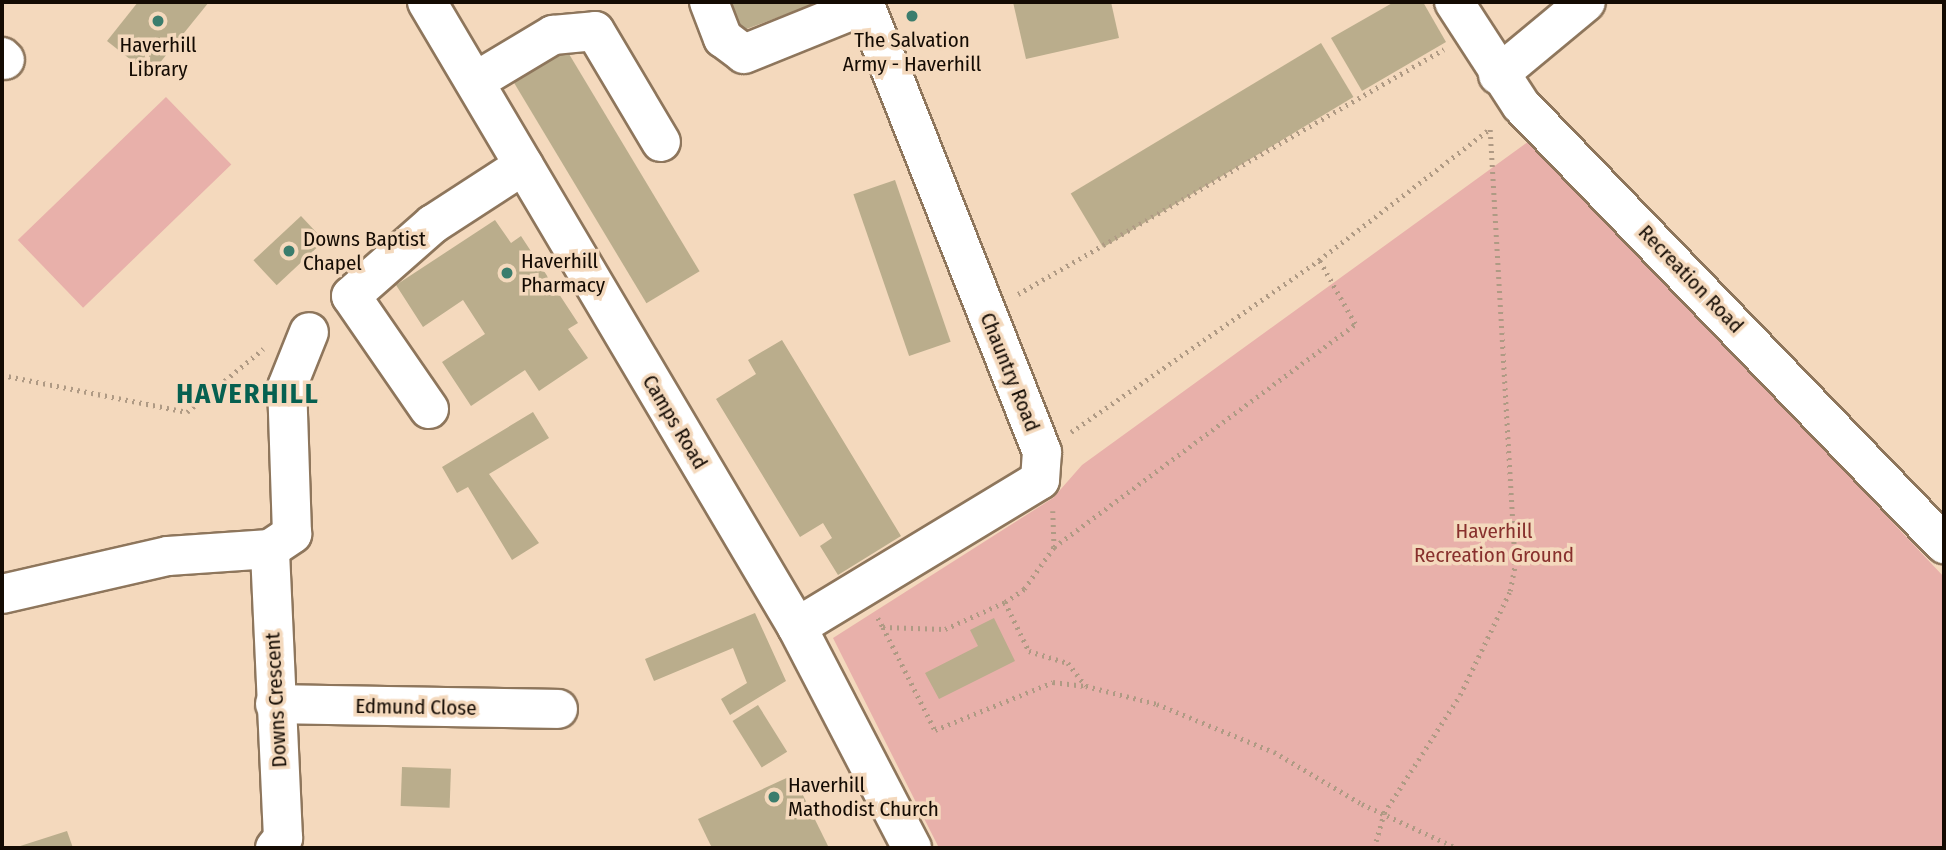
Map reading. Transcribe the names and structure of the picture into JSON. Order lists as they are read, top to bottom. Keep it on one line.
{"streets":{"street":["Recreation Road","Chauntry Road","Camps Road","Downs Crescent","Edmund Close"]},"crossings":[["Chauntry Road","Camps Road"],["Downs Crescent","Edmund Close"]],"districts":["HAVERHILL"],"parks":["Haverhill Recreation Ground"],"places":["The Salvation Army - Haverhill","Haverhill Library","Downs Baptist Chapel","Haverhill Pharmacy","Haverhill Mathodist Church"]}
